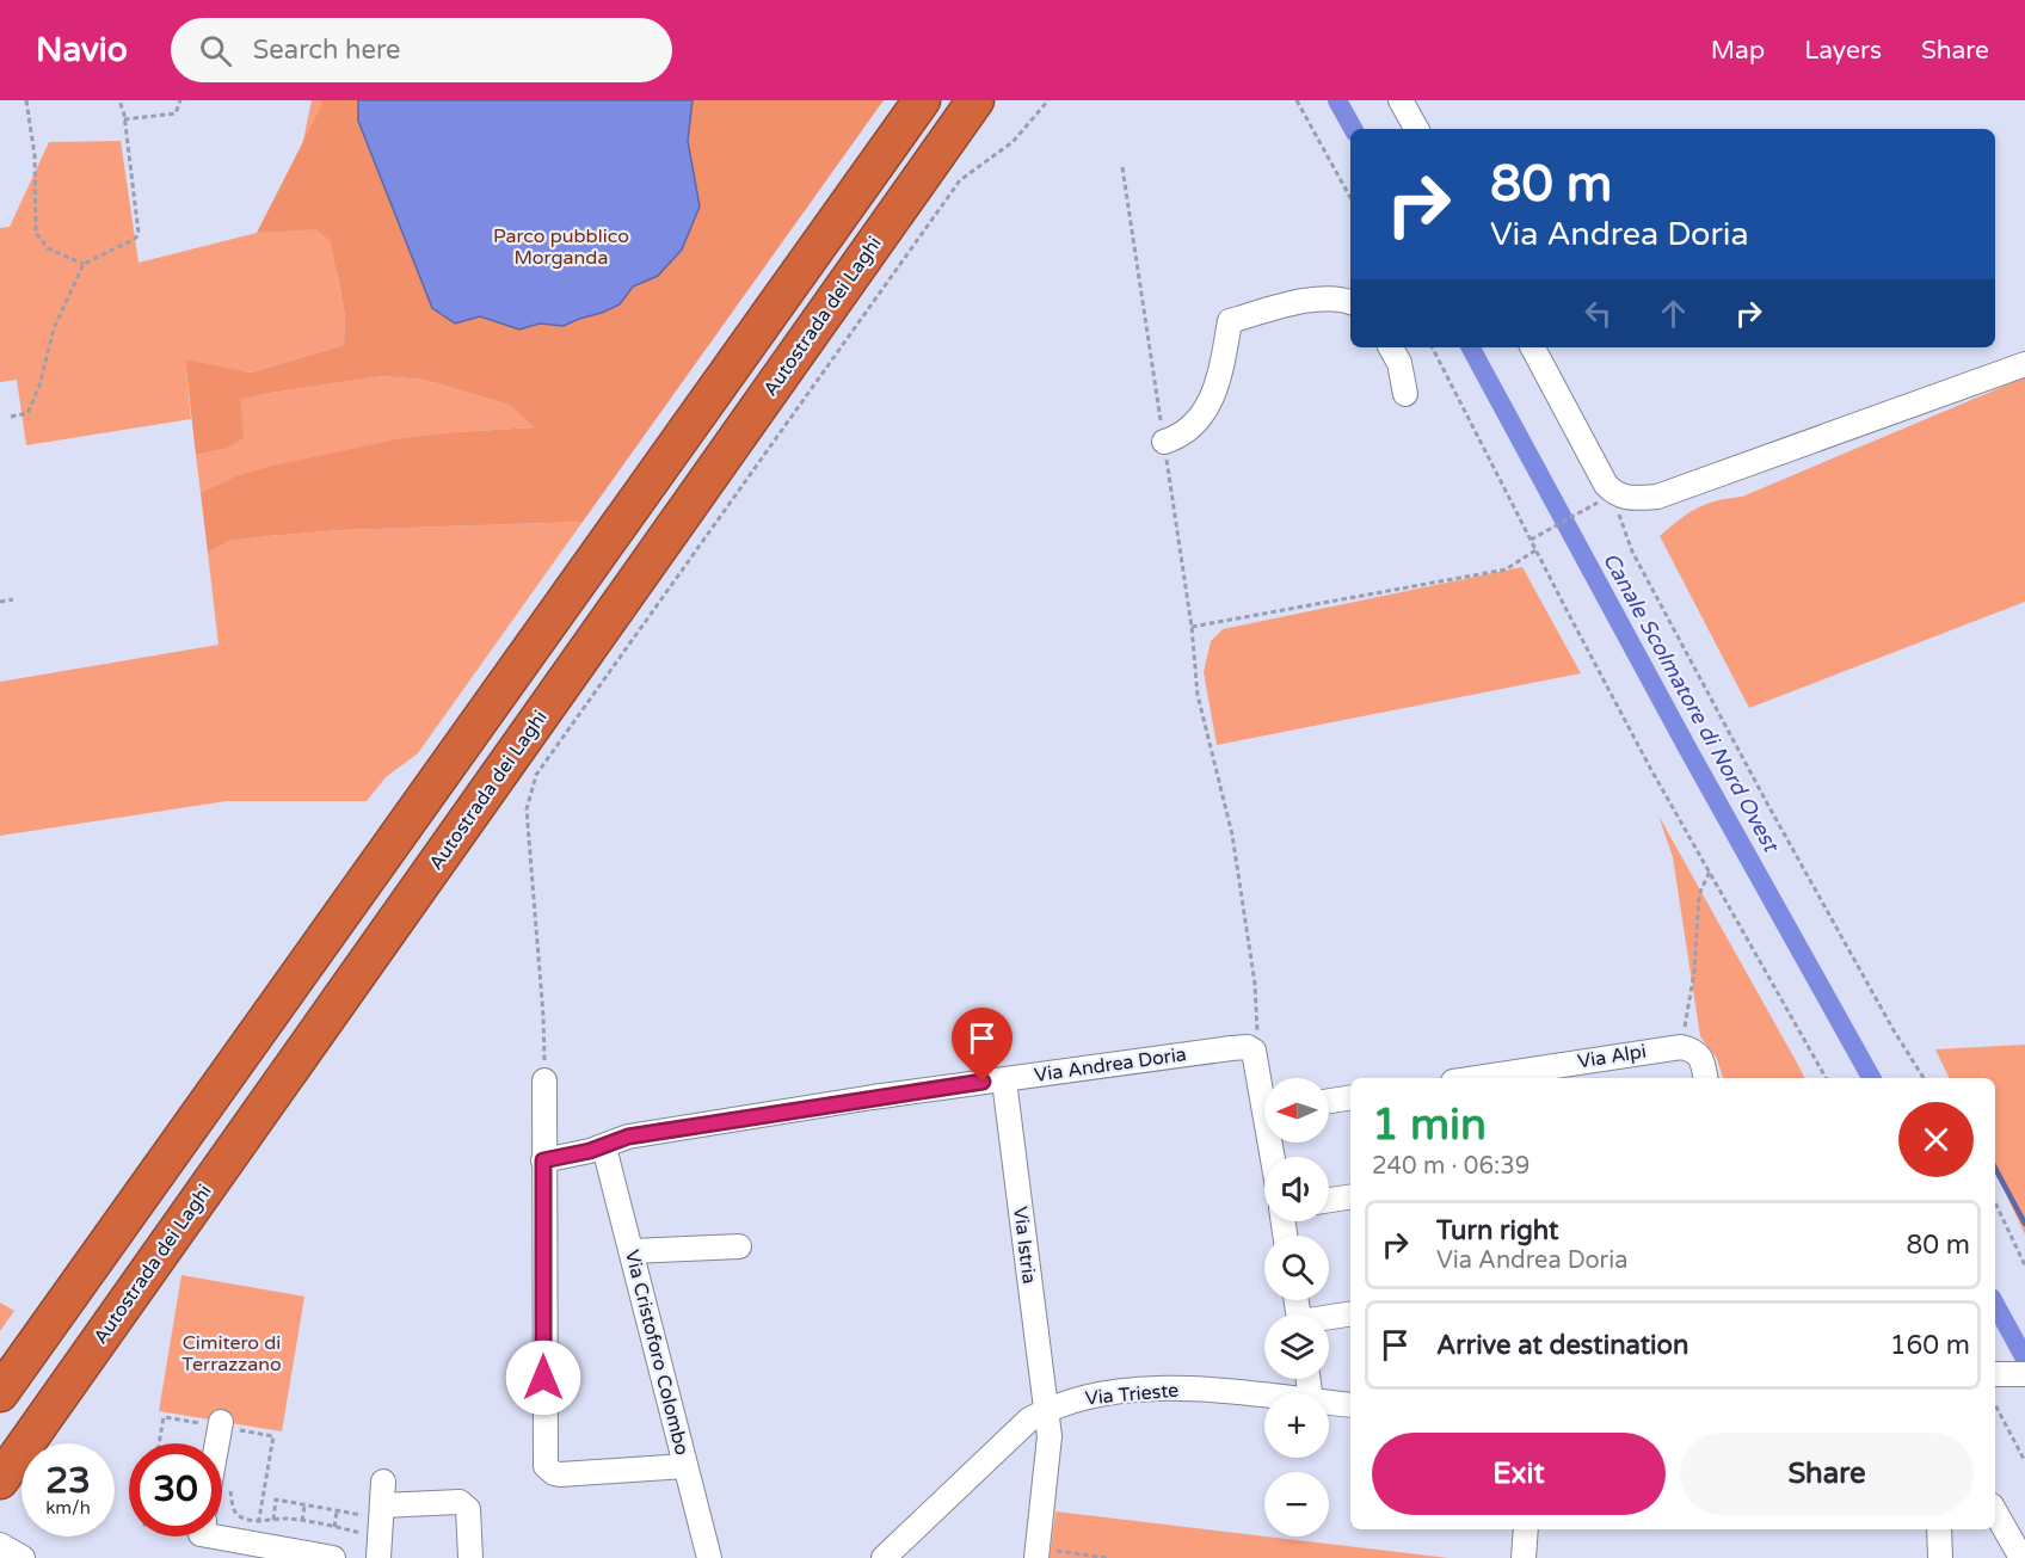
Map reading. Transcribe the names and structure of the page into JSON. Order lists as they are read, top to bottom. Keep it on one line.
{"streets":{"highway":["Autostrada dei Laghi"],"street":["Via Alpi","Via Andrea Doria","Via Istria","Via Cristoforo Colombo","Via Trieste"]},"crossings":[["Via Andrea Doria","Via Istria"],["Via Andrea Doria","Via Cristoforo Colombo"],["Via Istria","Via Trieste"]],"water":["Canale Scolmatore di Nord Ovest"],"parks":["Parco pubblico Morganda","Cimitero di Terrazzano"],"north":"left","page":{"header":"Navio","search":"Search here","nav":["Map","Layers","Share"],"turn":["80 m","Via Andrea Doria"],"map_buttons":["+","−"],"heading":["1 min","240 m · 06:39"],"list":[{"name":"Turn right","note":"Via Andrea Doria","value":"80 m"},{"name":"Arrive at destination","value":"160 m"}],"buttons":["Exit","Share"],"speed":"23 km/h","limit":"30"}}
